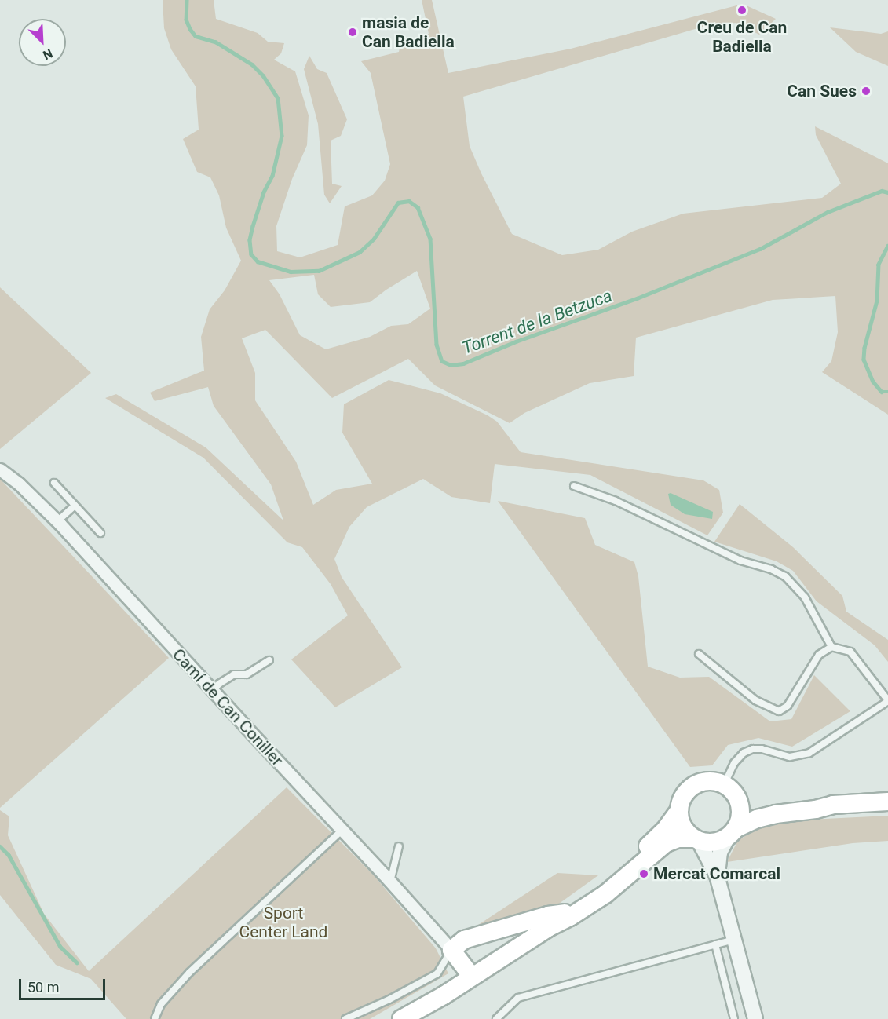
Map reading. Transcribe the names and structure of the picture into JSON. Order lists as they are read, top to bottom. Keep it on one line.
{"streets":{"street":["Camí de Can Coniller"]},"water":["Torrent de la Betzuca"],"parks":["Sport Center Land"],"places":["Creu de Can Badiella","masia de Can Badiella","Can Sues","Mercat Comarcal"],"scale_bar":"50 m","north":"bottom right"}
